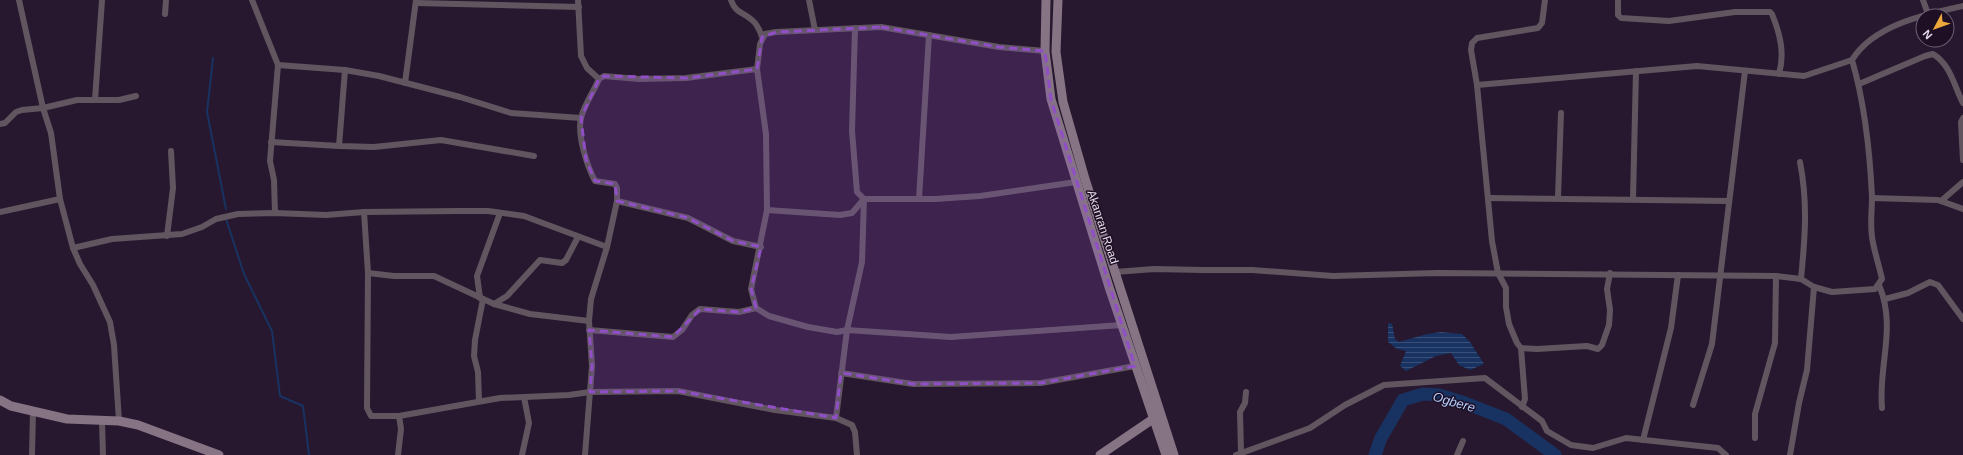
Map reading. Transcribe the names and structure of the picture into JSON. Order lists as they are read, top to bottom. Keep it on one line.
{"streets":{"main road":["Akanran Road"]},"water":["Ogbere"],"north":"bottom left"}
